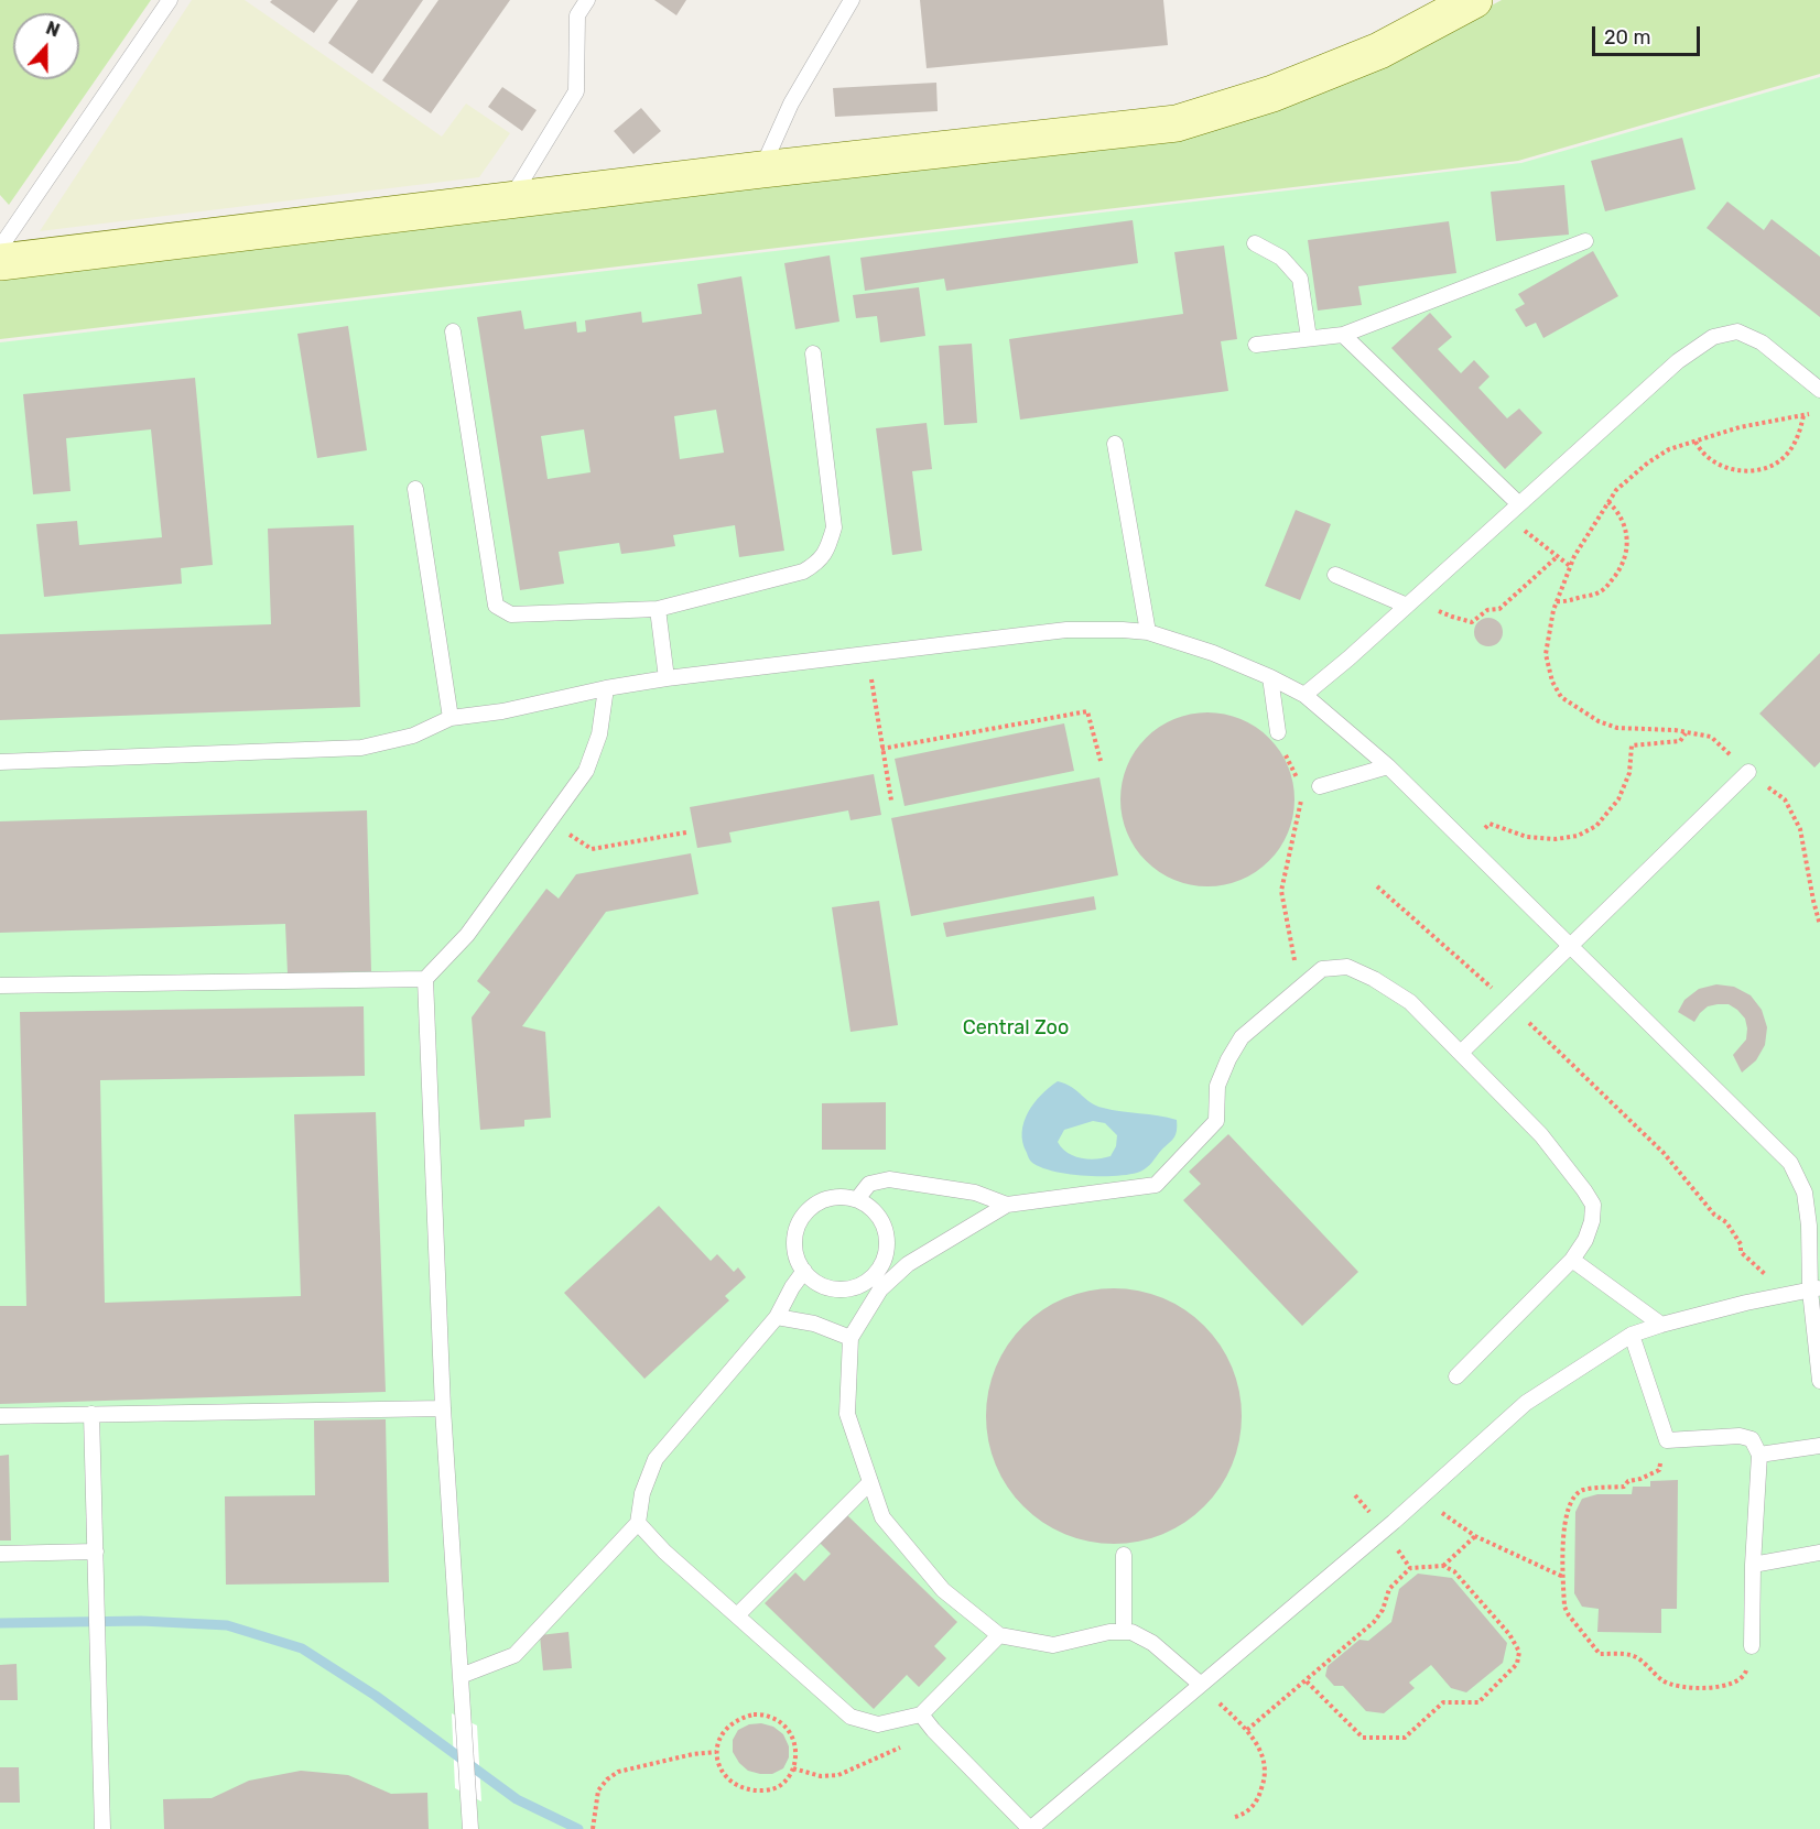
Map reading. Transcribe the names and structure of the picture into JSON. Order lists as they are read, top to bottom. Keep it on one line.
{"parks":["Central Zoo"],"scale_bar":"20 m","north":"top"}
